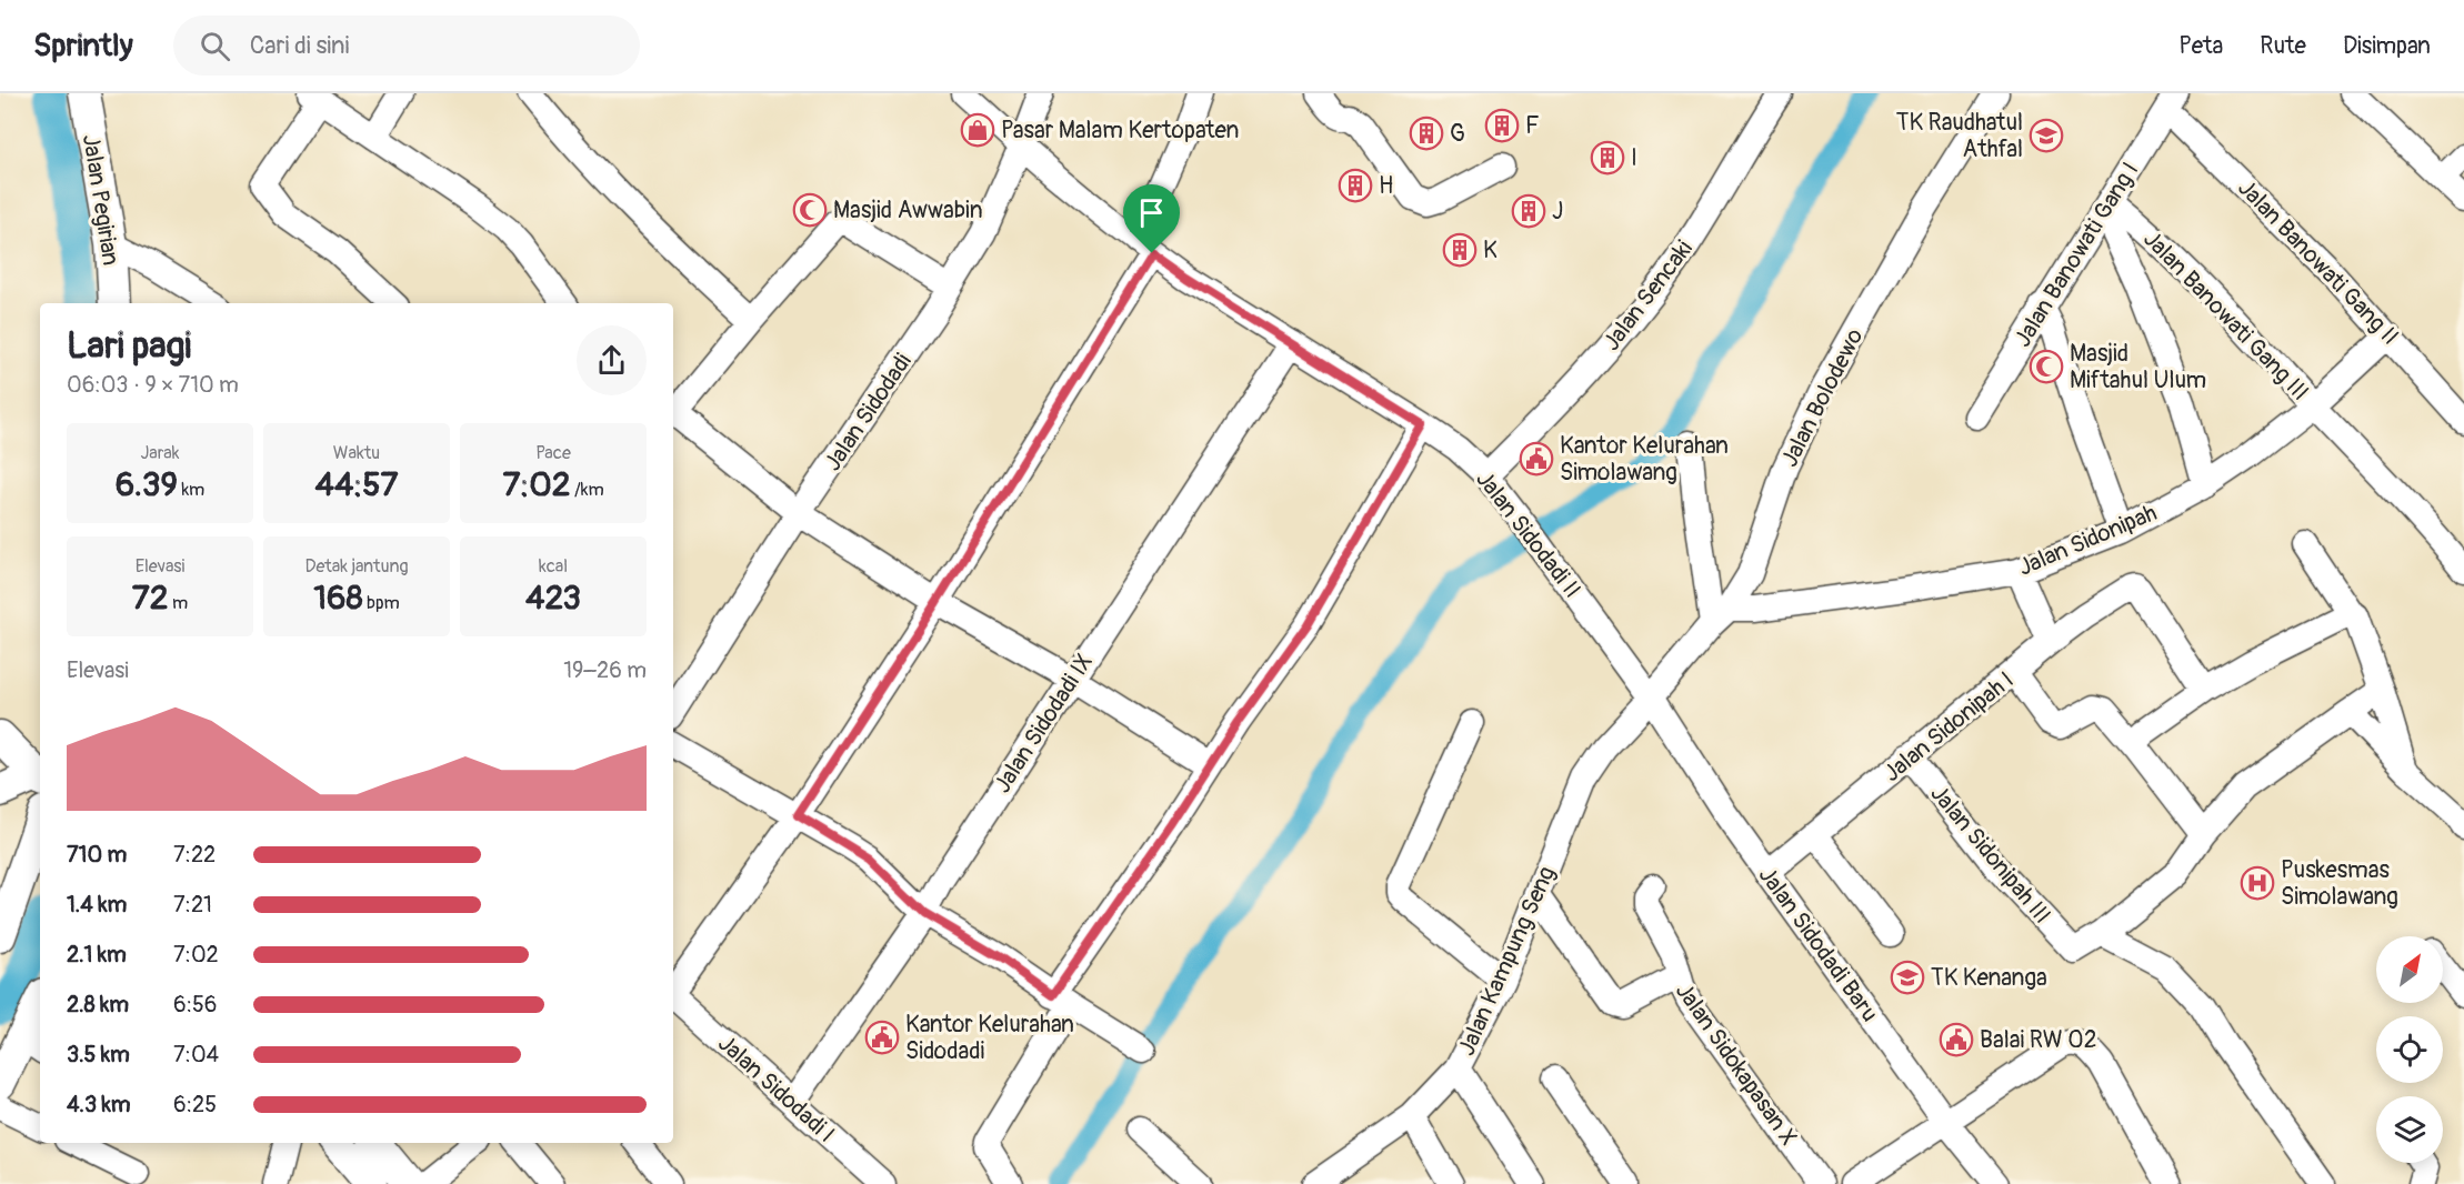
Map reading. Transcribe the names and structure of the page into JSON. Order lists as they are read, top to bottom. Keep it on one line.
{"streets":{"main road":["Jalan Pegirian"],"street":["Jalan Banowati Gang I","Jalan Banowati Gang II","Jalan Sencaki","Jalan Banowati Gang III","Jalan Bolodewo","Jalan Sidodadi","Jalan Sidodadi II","Jalan Sidonipah","Jalan Sidodadi IX","Jalan Sidonipah I","Jalan Sidonipah III","Jalan Sidodadi Baru","Jalan Kampung Seng","Jalan Sidokapasan X","Jalan Sidodadi I"]},"crossings":[["Jalan Banowati Gang I","Jalan Banowati Gang II"],["Jalan Banowati Gang I","Jalan Banowati Gang III"],["Jalan Banowati Gang II","Jalan Sidonipah"],["Jalan Sencaki","Jalan Sidodadi II"],["Jalan Banowati Gang III","Jalan Sidonipah"],["Jalan Bolodewo","Jalan Sidodadi II"],["Jalan Bolodewo","Jalan Sidonipah"],["Jalan Bolodewo","Jalan Sidodadi Baru"],["Jalan Bolodewo","Jalan Kampung Seng"],["Jalan Sidodadi","Jalan Sidodadi II"],["Jalan Sidodadi II","Jalan Sidodadi IX"],["Jalan Sidodadi II","Jalan Sidodadi Baru"],["Jalan Sidodadi II","Jalan Kampung Seng"],["Jalan Sidodadi IX","Jalan Sidodadi I"],["Jalan Sidonipah I","Jalan Sidonipah III"],["Jalan Sidonipah I","Jalan Sidodadi Baru"],["Jalan Sidodadi Baru","Jalan Kampung Seng"],["Jalan Kampung Seng","Jalan Sidokapasan X"]],"places":{"building":["F","G","I","H","J","K"],"shop":["Pasar Malam Kertopaten"],"school or university":["TK Raudhatul Athfal","TK Kenanga"],"mosque":["Masjid Awwabin","Masjid Miftahul Ulum"],"public building":["Kantor Kelurahan Simolawang","Kantor Kelurahan Sidodadi","Balai RW 02"],"hospital":["Puskesmas Simolawang"]},"north":"top right","page":{"header":"Sprintly","search":"Cari di sini","nav":["Peta","Rute","Disimpan"],"heading":["Lari pagi","06:03 · 9 × 710 m"],"stats":[["Jarak","6.39 km"],["Waktu","44:57"],["Pace","7:02 /km"],["Elevasi","72 m"],["Detak jantung","168 bpm"],["kcal","423"]],"chart":["Elevasi","19–26 m"],"list":[{"name":"710 m","note":"7:22"},{"name":"1.4 km","note":"7:21"},{"name":"2.1 km","note":"7:02"},{"name":"2.8 km","note":"6:56"},{"name":"3.5 km","note":"7:04"},{"name":"4.3 km","note":"6:25"}]}}
